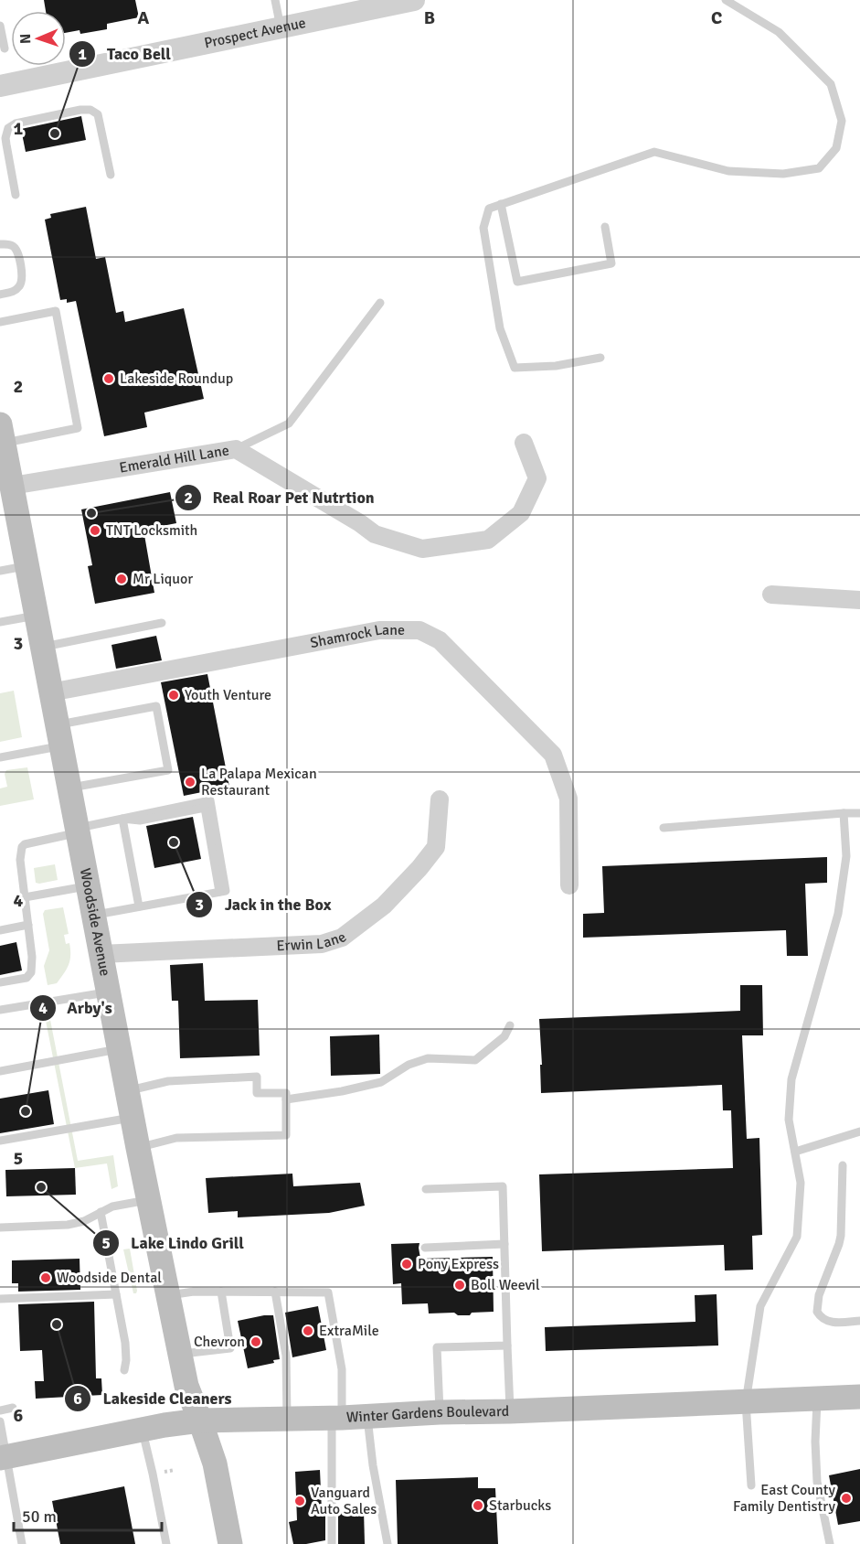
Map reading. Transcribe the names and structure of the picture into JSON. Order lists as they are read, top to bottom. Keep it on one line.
{"streets":{"main road":["Woodside Avenue","Winter Gardens Boulevard"],"street":["Prospect Avenue","Emerald Hill Lane","Shamrock Lane","Erwin Lane"]},"crossings":[["Emerald Hill Lane","Woodside Avenue"],["Shamrock Lane","Woodside Avenue"],["Woodside Avenue","Erwin Lane"],["Woodside Avenue","Winter Gardens Boulevard"]],"places":["Taco Bell","Lakeside Roundup","Real Roar Pet Nutrtion","TNT Locksmith","Mr Liquor","Youth Venture","La Palapa Mexican Restaurant","Jack in the Box","Arby's","Lake Lindo Grill","Pony Express","Woodside Dental","Boll Weevil","Lakeside Cleaners","ExtraMile","Chevron","East County Family Dentistry","Vanguard Auto Sales","Starbucks"],"scale_bar":"50 m","north":"left","grid":{"columns":["A","B","C"],"rows":["1","2","3","4","5","6"]}}
